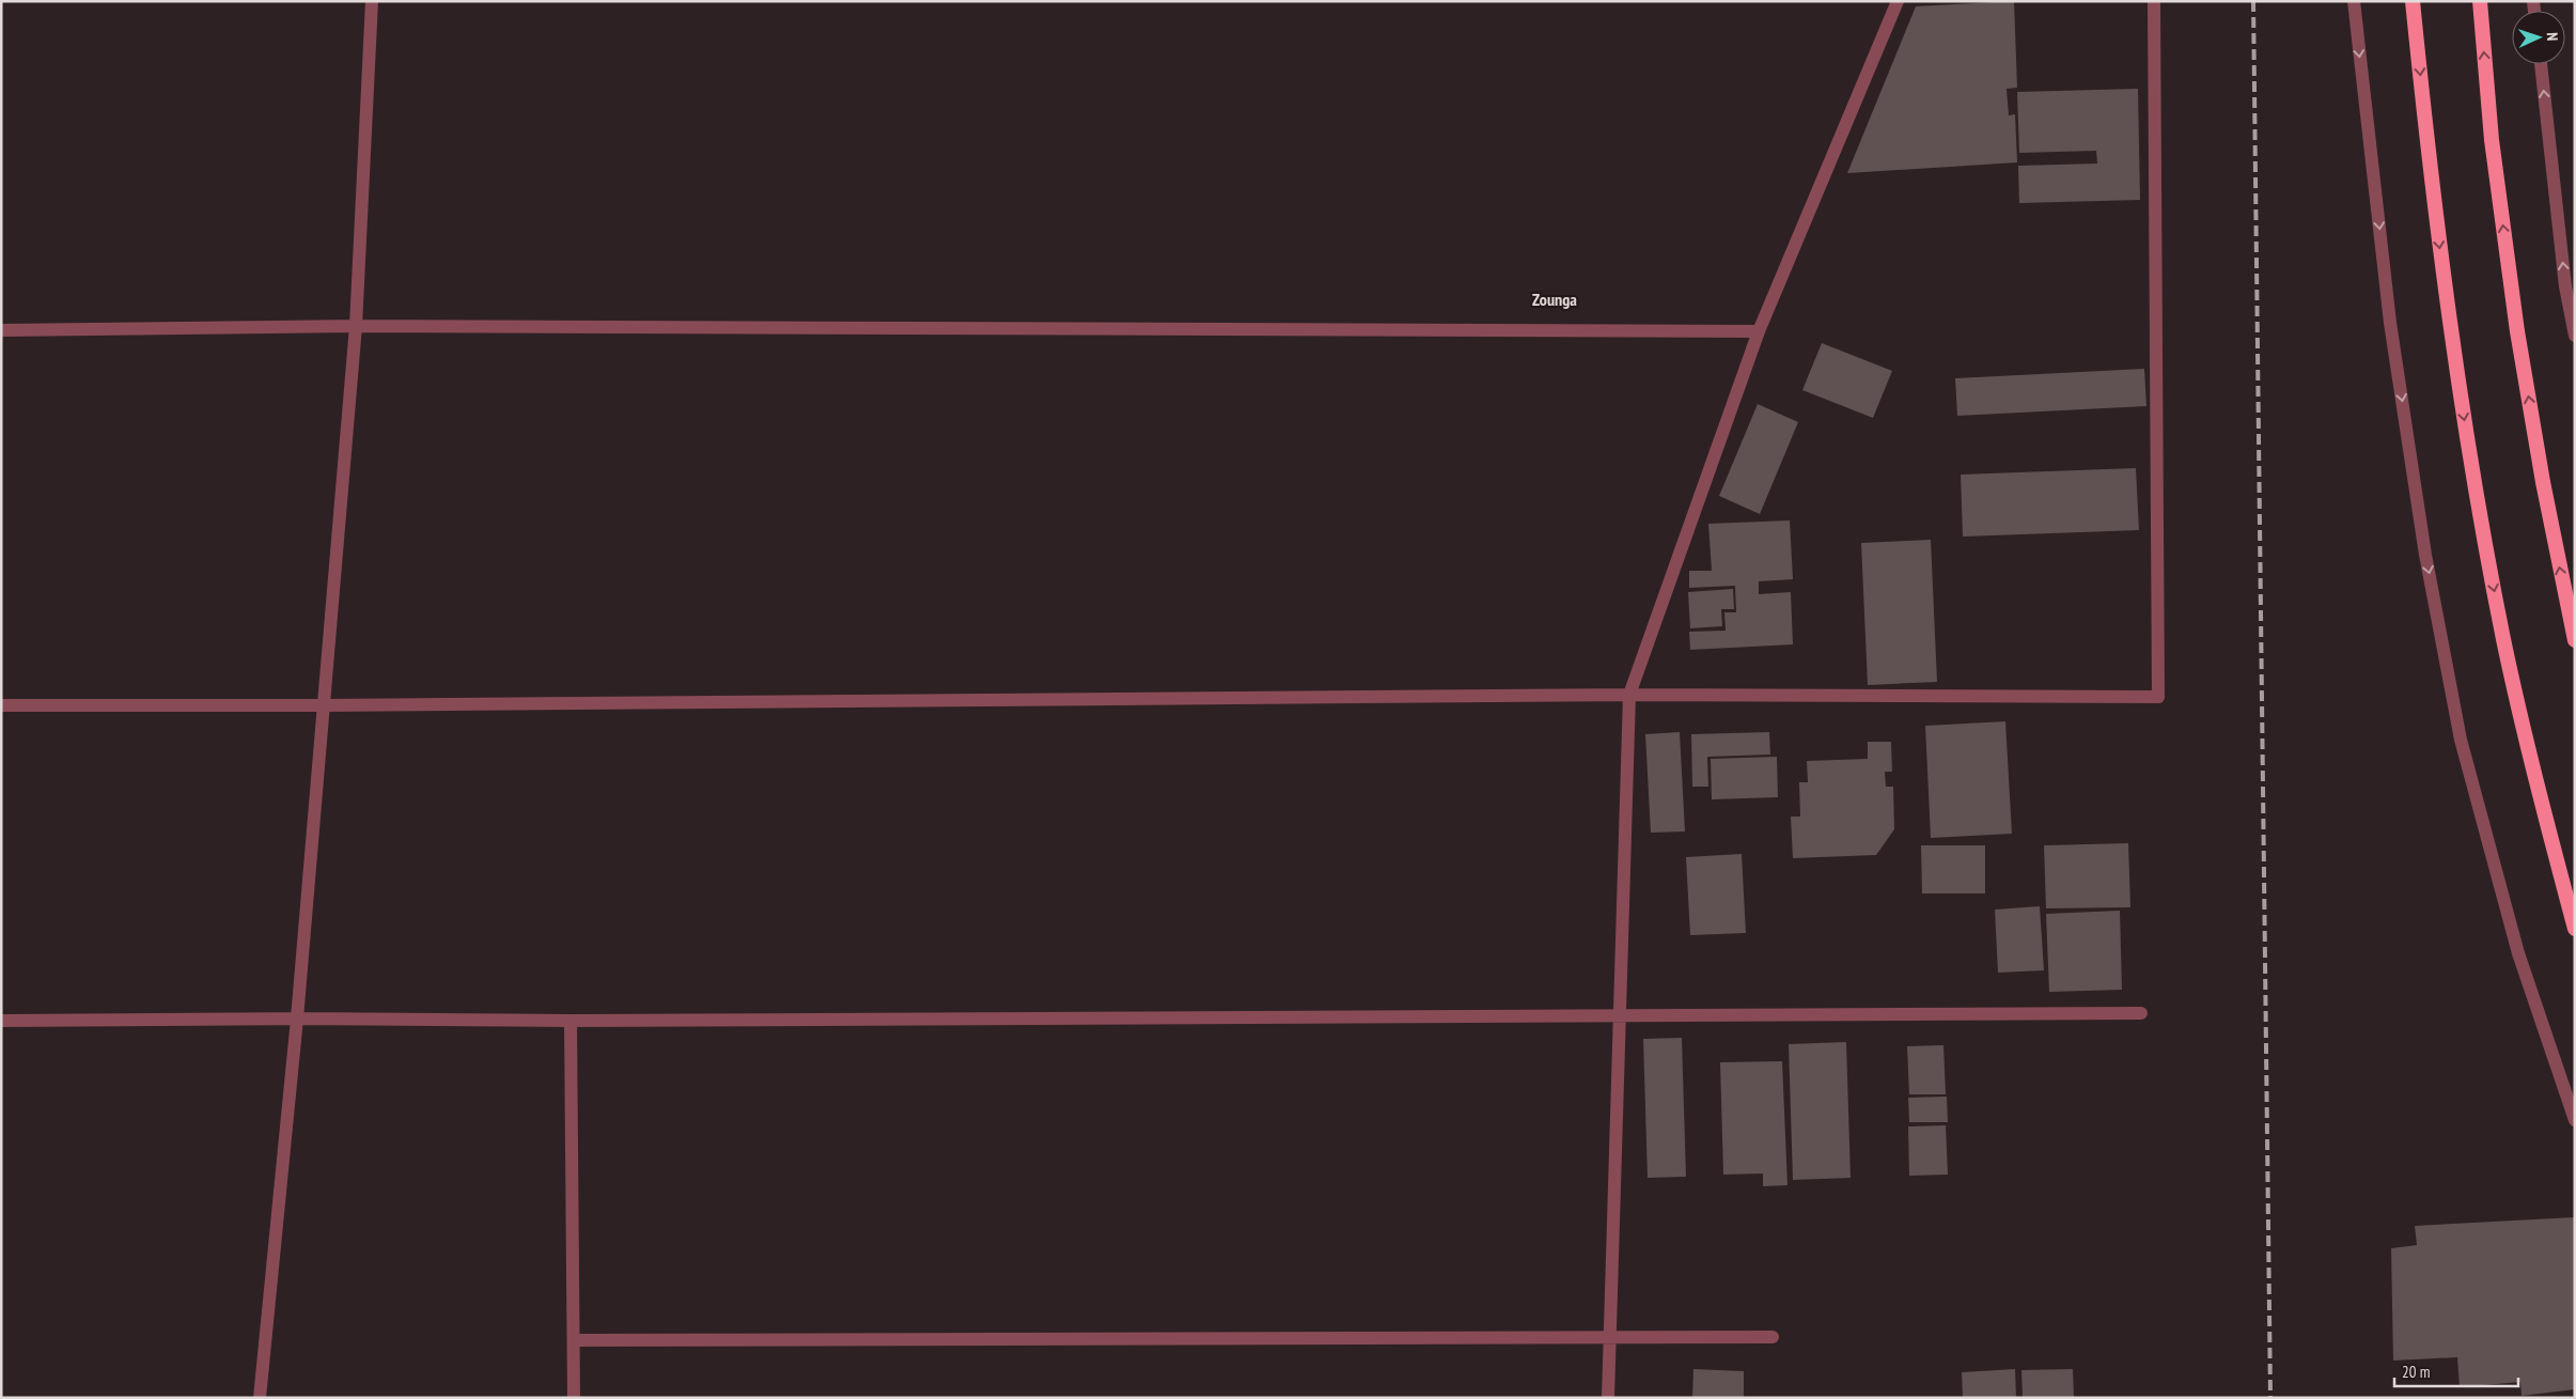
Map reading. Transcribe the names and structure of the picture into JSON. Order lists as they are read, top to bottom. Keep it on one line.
{"districts":["Zounga"],"scale_bar":"20 m","north":"right"}
